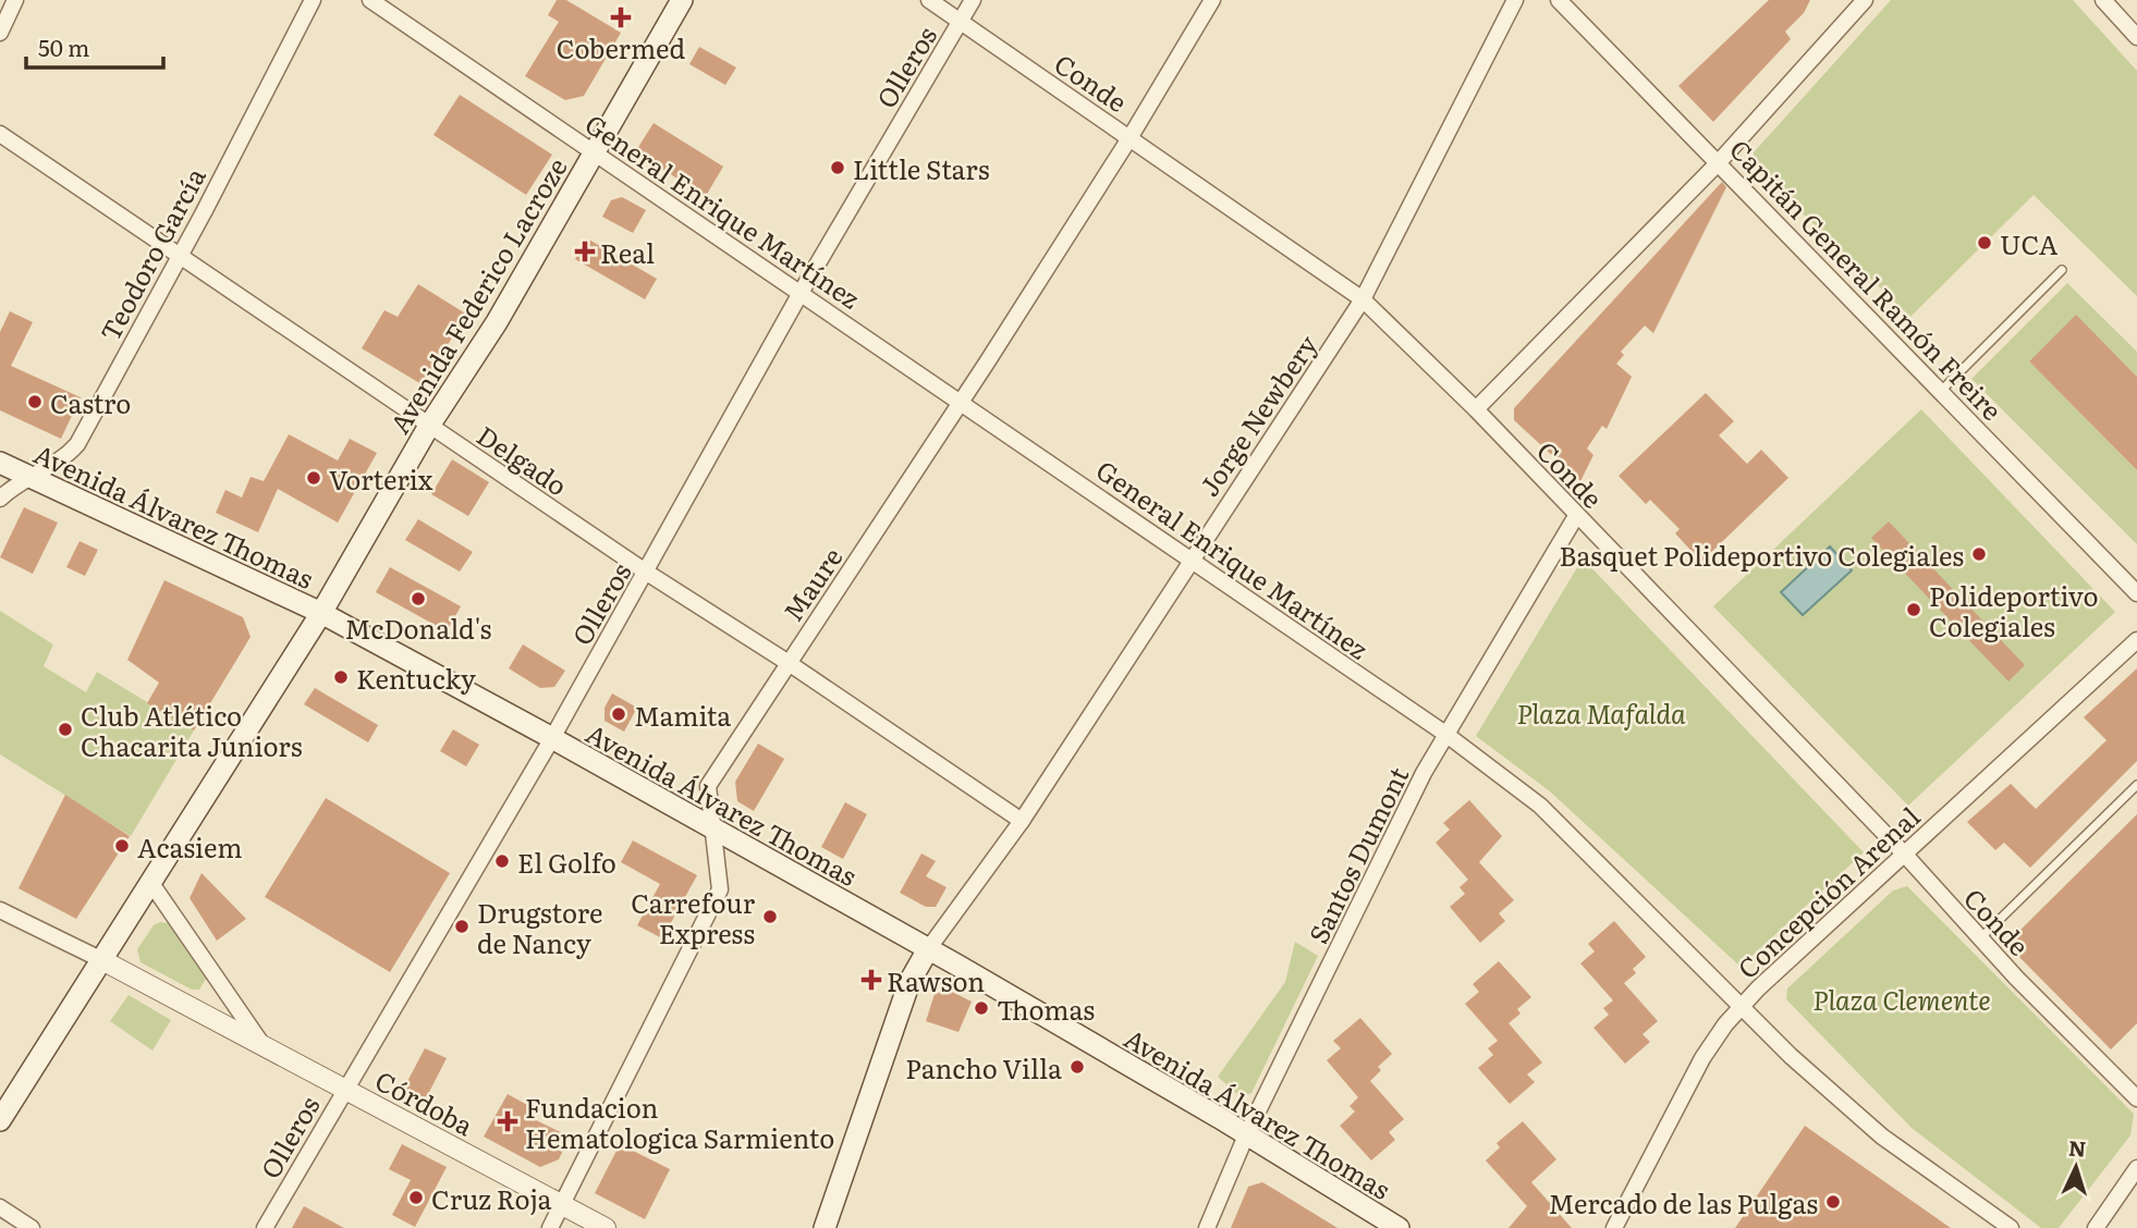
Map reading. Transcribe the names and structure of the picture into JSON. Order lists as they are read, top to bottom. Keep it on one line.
{"streets":{"main road":["Avenida Federico Lacroze","Avenida Álvarez Thomas"],"street":["Olleros","Conde","General Enrique Martínez","Teodoro García","Capitán General Ramón Freire","Jorge Newbery","Delgado","Maure","Santos Dumont","Concepción Arenal","Córdoba"]},"crossings":[["Olleros","Conde"],["Olleros","General Enrique Martínez"],["Olleros","Delgado"],["Olleros","Avenida Álvarez Thomas"],["Olleros","Córdoba"],["Conde","Jorge Newbery"],["Conde","Maure"],["Conde","Santos Dumont"],["Conde","Concepción Arenal"],["General Enrique Martínez","Avenida Federico Lacroze"],["General Enrique Martínez","Jorge Newbery"],["General Enrique Martínez","Maure"],["General Enrique Martínez","Santos Dumont"],["General Enrique Martínez","Concepción Arenal"],["Teodoro García","Delgado"],["Teodoro García","Avenida Álvarez Thomas"],["Avenida Federico Lacroze","Delgado"],["Avenida Federico Lacroze","Avenida Álvarez Thomas"],["Avenida Federico Lacroze","Córdoba"],["Jorge Newbery","Delgado"],["Jorge Newbery","Avenida Álvarez Thomas"],["Delgado","Maure"],["Avenida Álvarez Thomas","Maure"],["Avenida Álvarez Thomas","Santos Dumont"],["Maure","Córdoba"]],"parks":["Plaza Mafalda","Plaza Clemente"],"places":{"health":["Cobermed","Real","Rawson","Fundacion Hematologica Sarmiento"],"other":["Little Stars","UCA","Castro","Vorterix","Basquet Polideportivo Colegiales","McDonald's","Polideportivo Colegiales","Kentucky","Mamita","Club Atlético Chacarita Juniors","Acasiem","El Golfo","Carrefour Express","Drugstore de Nancy","Thomas","Pancho Villa","Cruz Roja","Mercado de las Pulgas"]},"scale_bar":"50 m","north":"top"}
